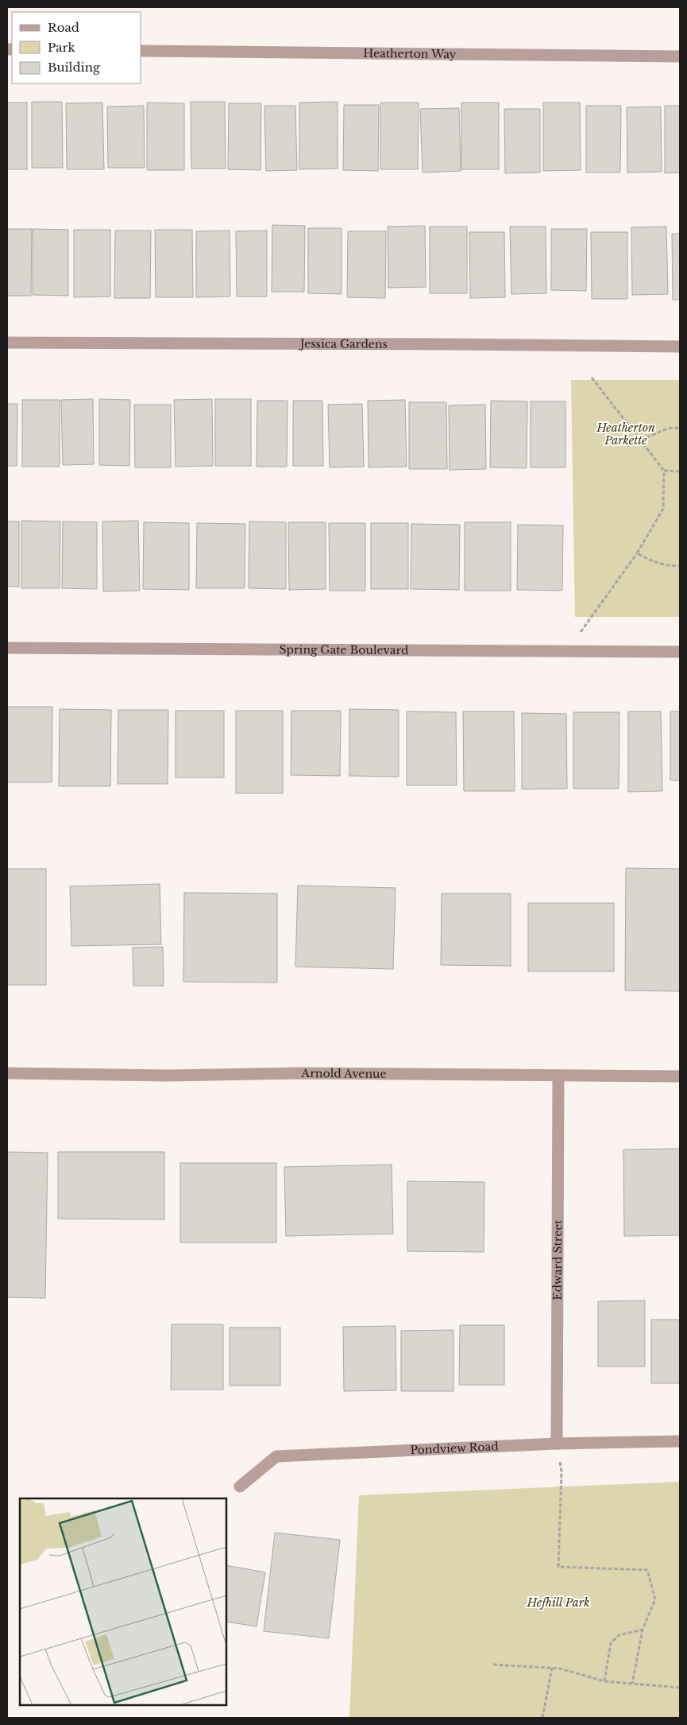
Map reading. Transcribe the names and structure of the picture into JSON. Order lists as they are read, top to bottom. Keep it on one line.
{"streets":{"street":["Heatherton Way","Jessica Gardens","Spring Gate Boulevard","Arnold Avenue","Edward Street","Pondview Road"]},"crossings":[["Arnold Avenue","Edward Street"],["Edward Street","Pondview Road"]],"parks":["Heatherton Parkette","Hefhill Park"],"legend":["Road","Park","Building"]}
